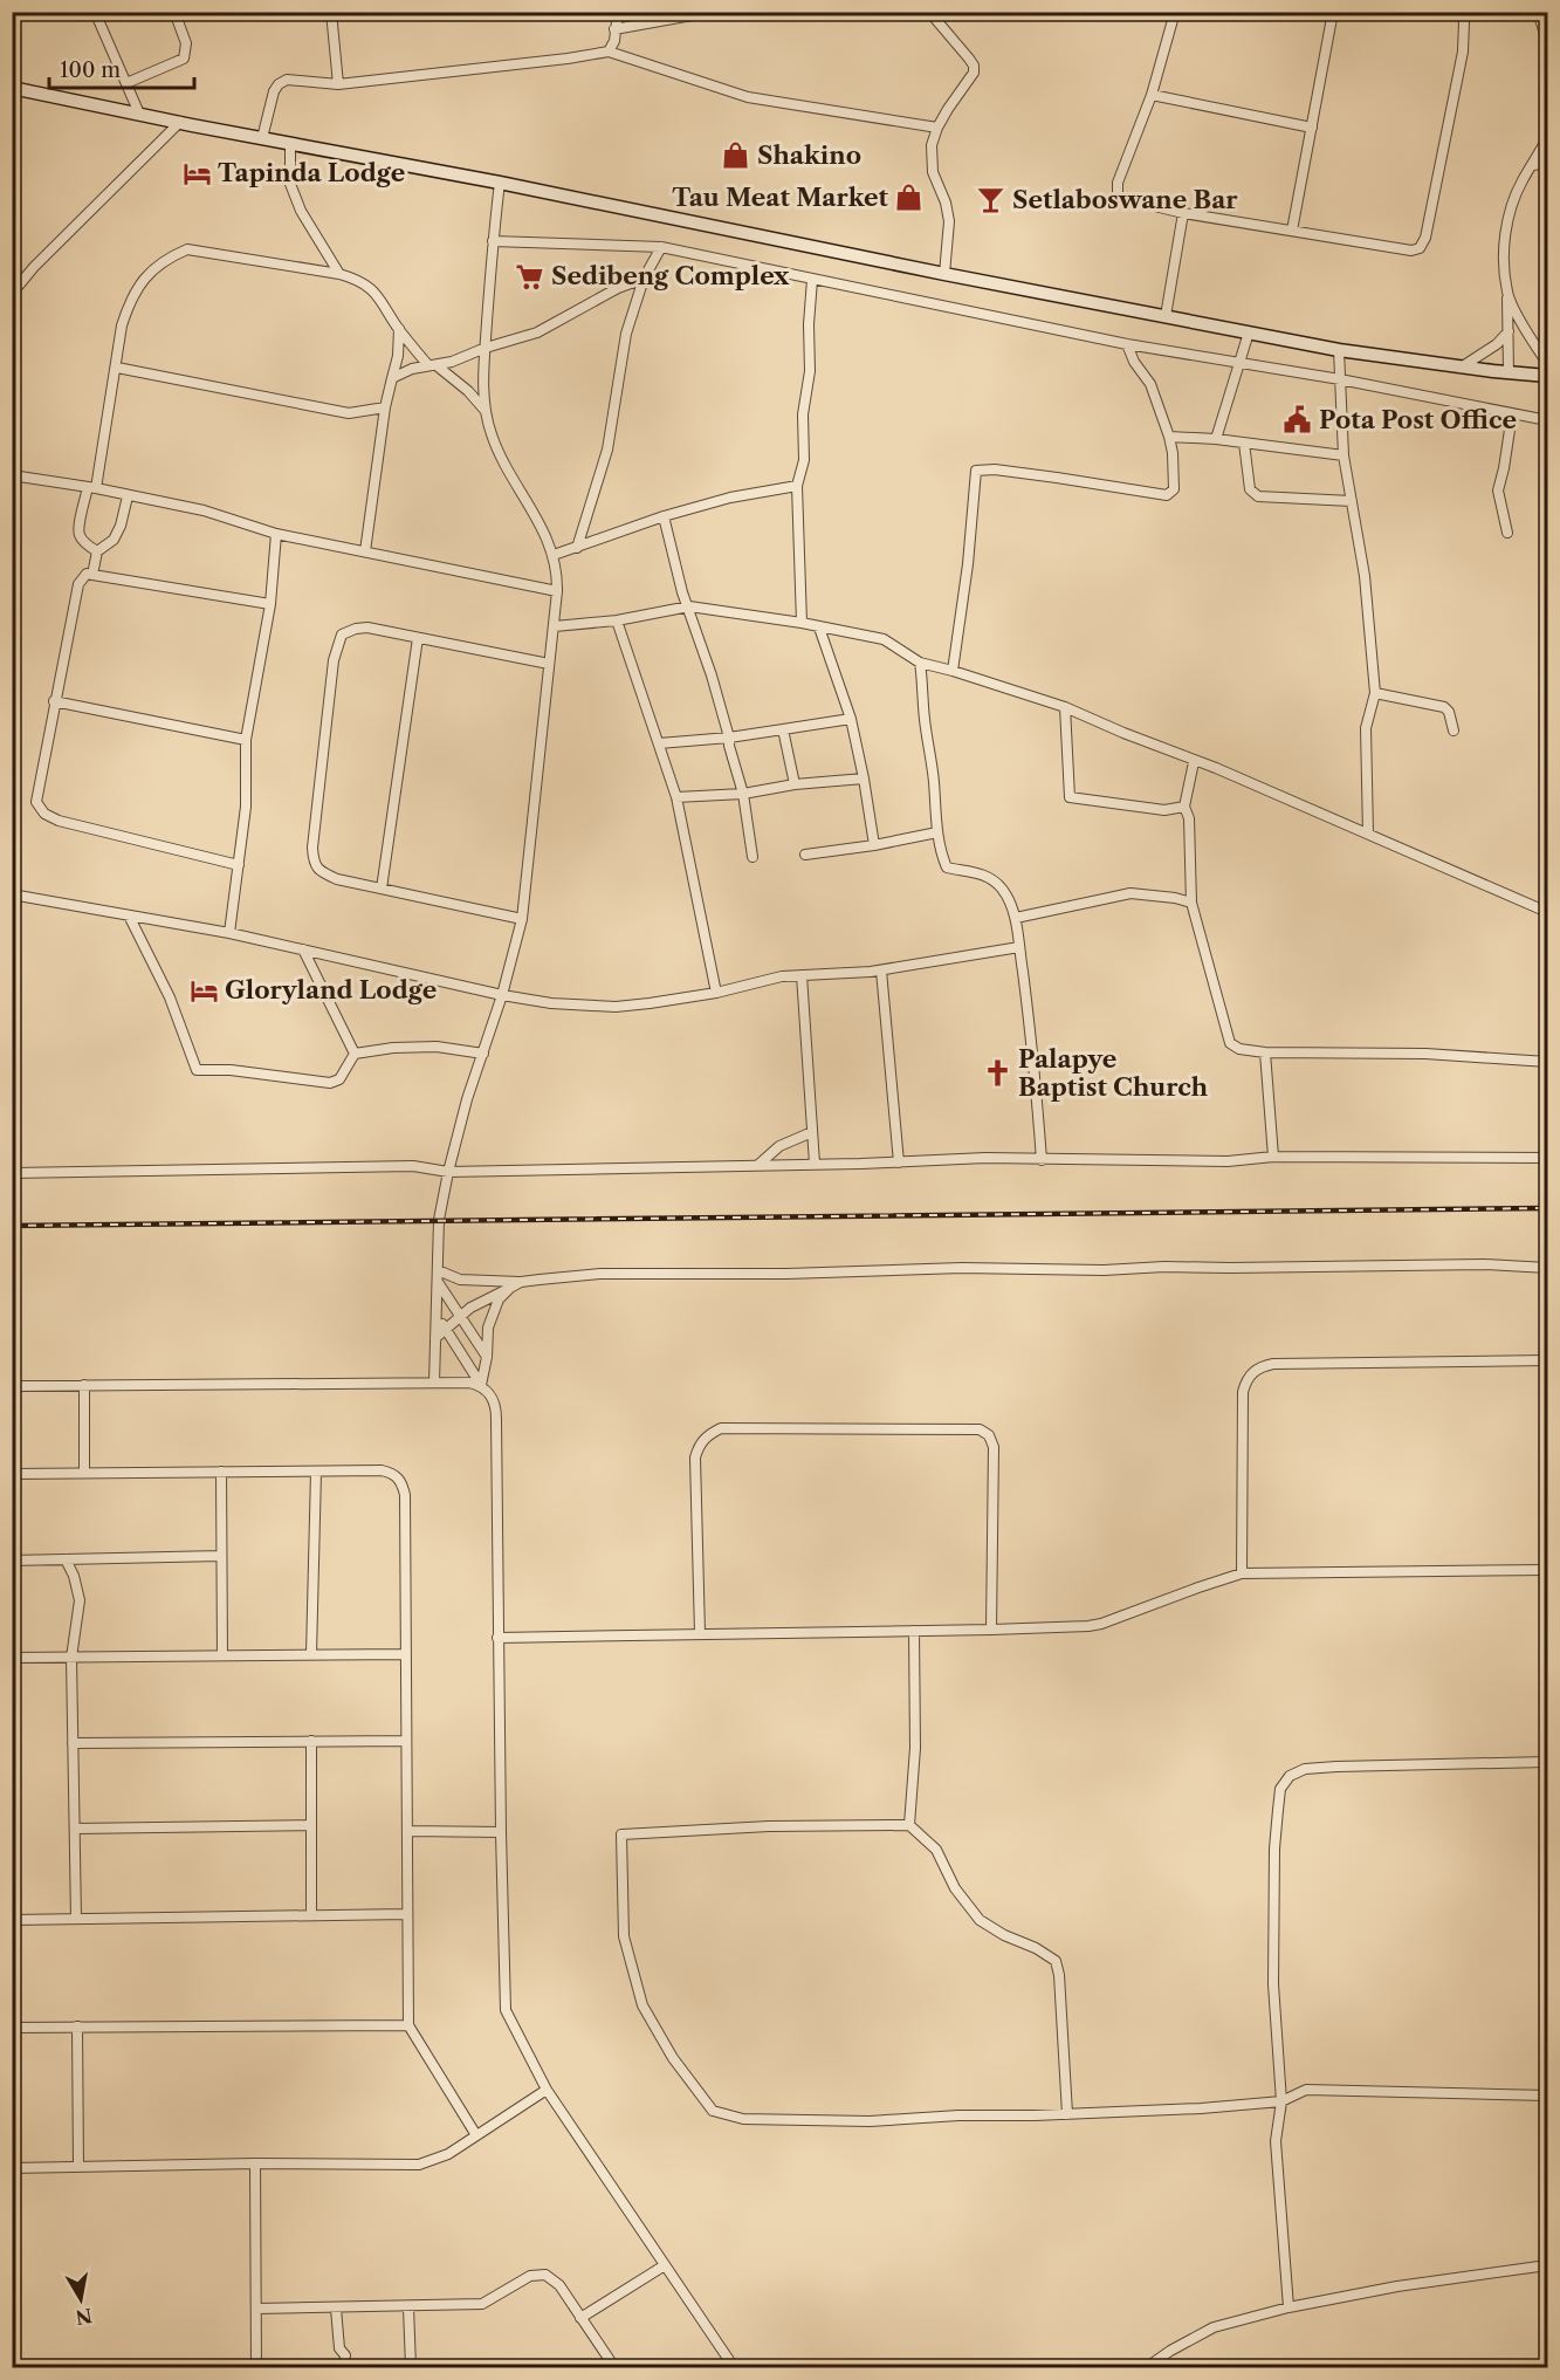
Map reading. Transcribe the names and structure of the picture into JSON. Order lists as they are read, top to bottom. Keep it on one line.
{"places":{"shop":["Shakino","Tau Meat Market"],"hotel":["Tapinda Lodge","Gloryland Lodge"],"bar":["Setlaboswane Bar"],"supermarket":["Sedibeng Complex"],"public building":["Pota Post Office"],"church":["Palapye Baptist Church"]},"scale_bar":"100 m","north":"bottom"}
